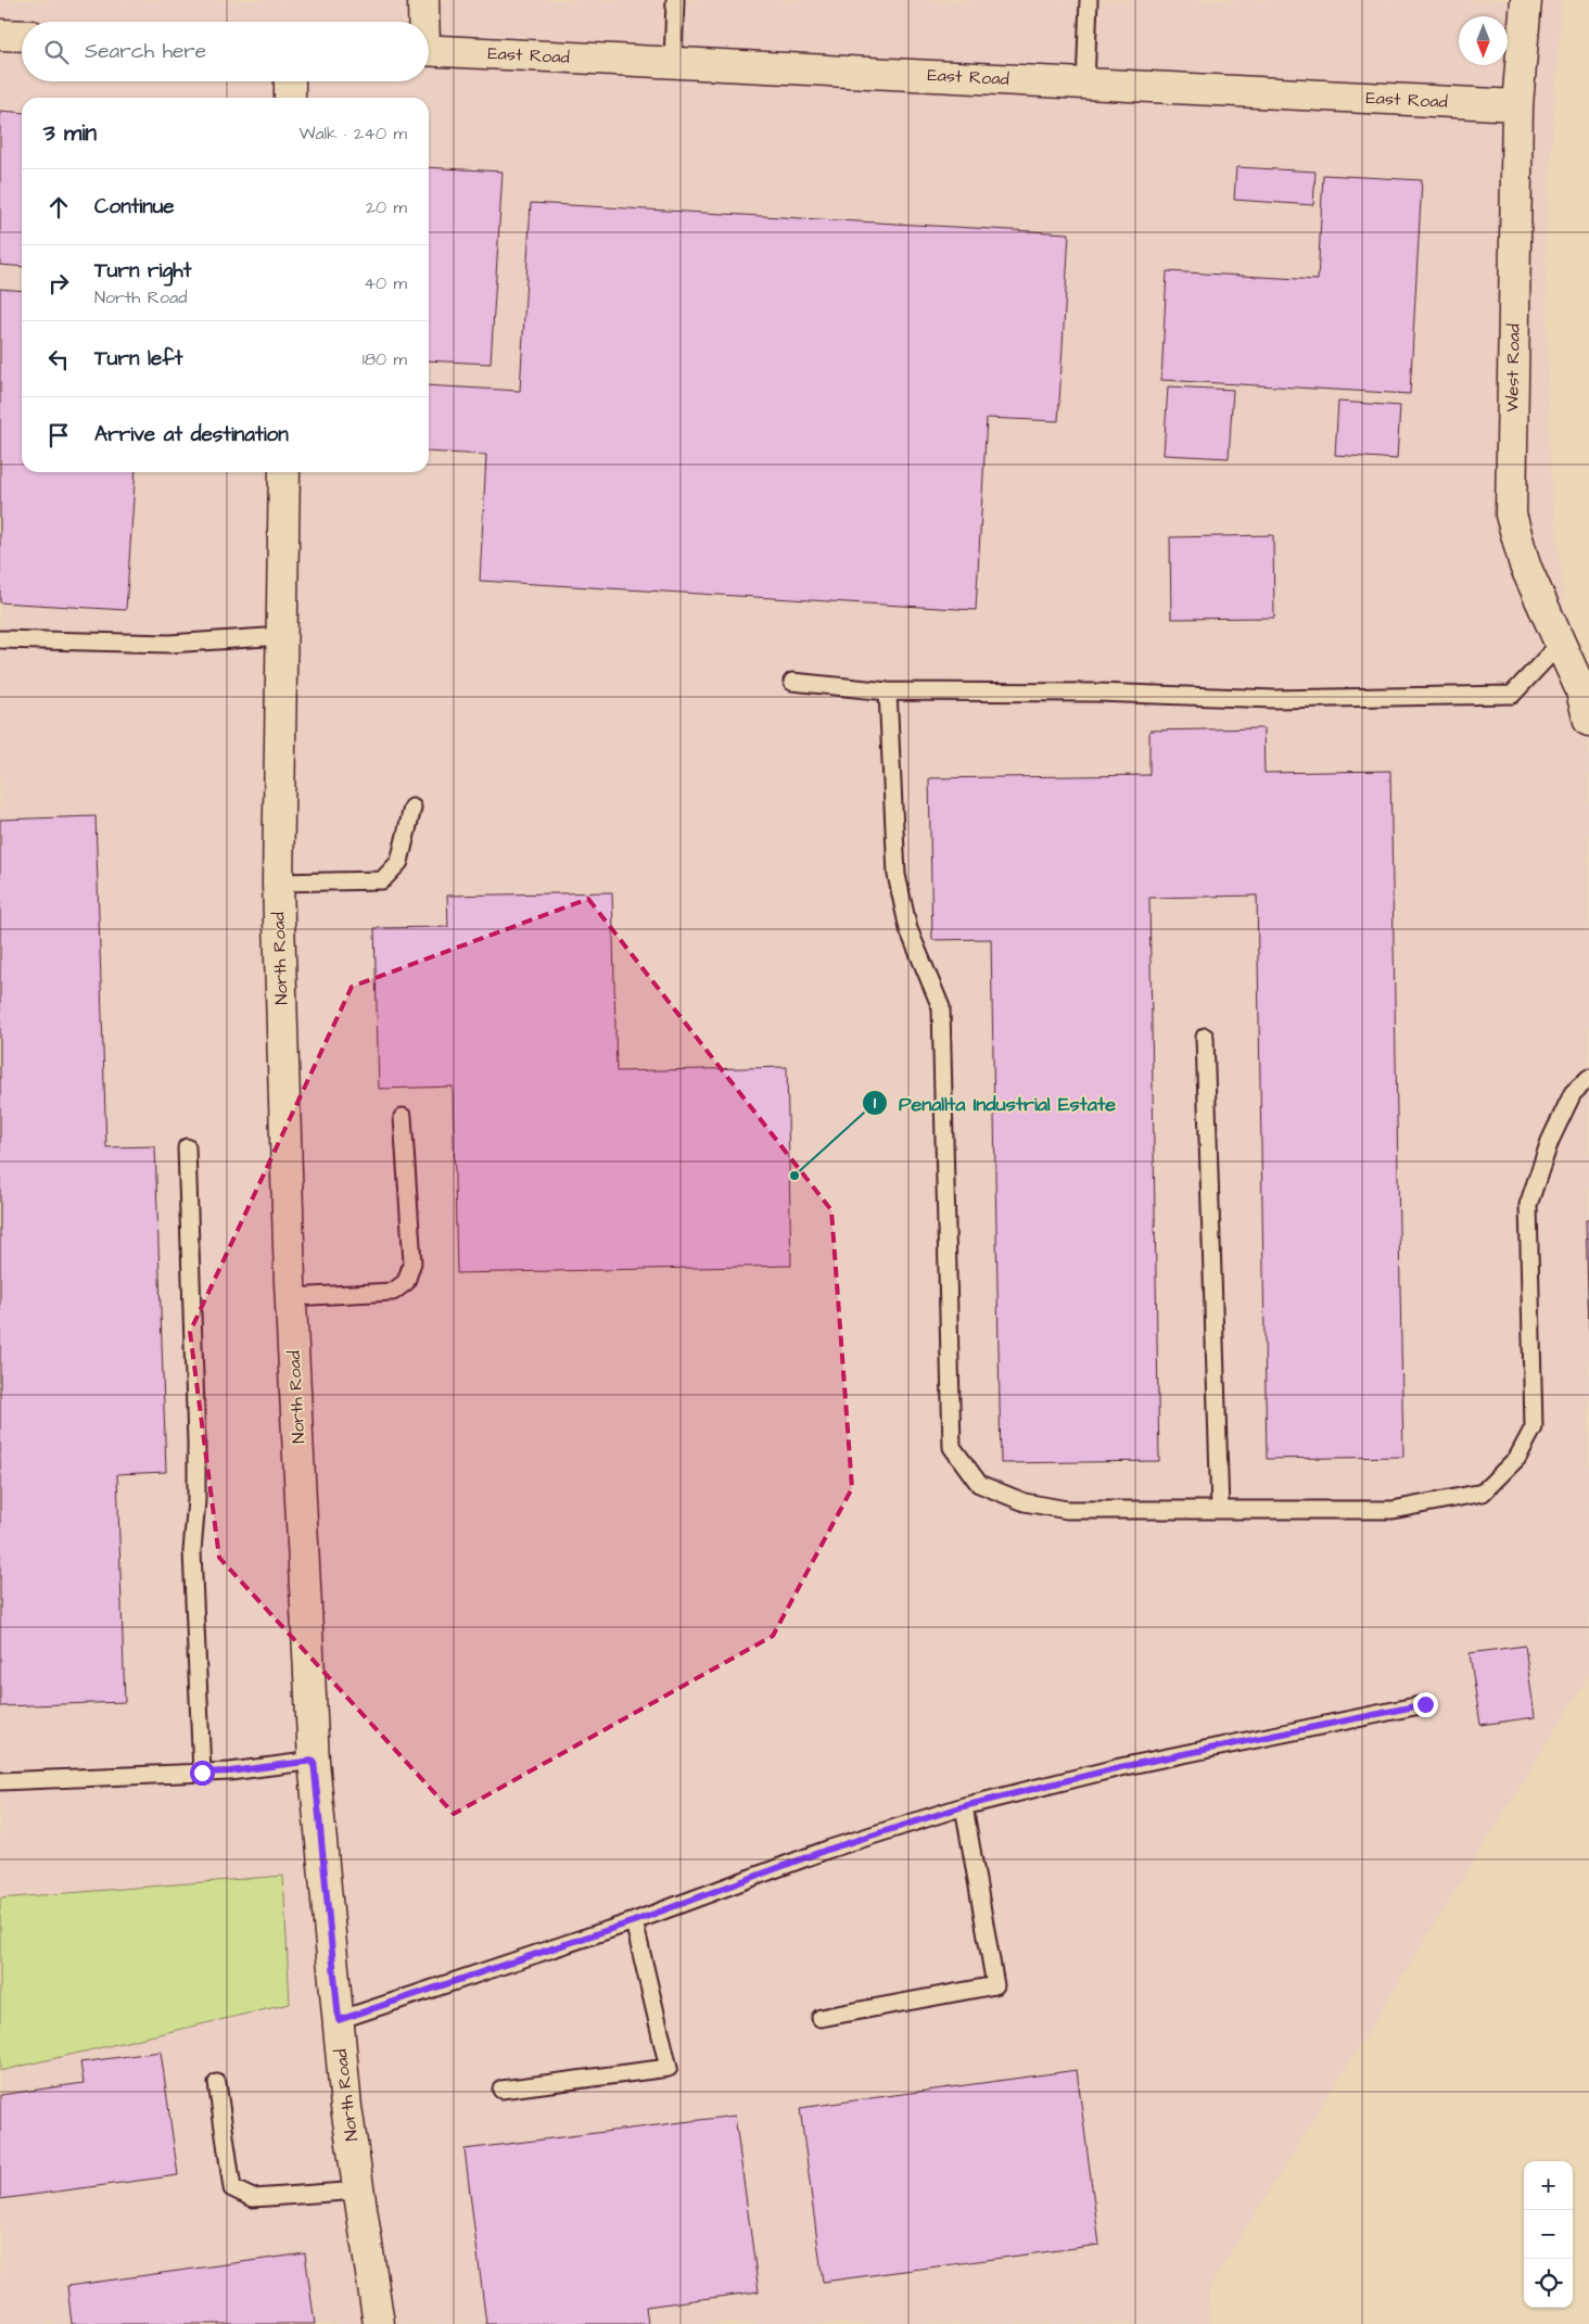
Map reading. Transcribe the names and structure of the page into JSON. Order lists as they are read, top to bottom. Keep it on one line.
{"streets":{"street":["East Road","West Road","North Road"]},"crossings":[["East Road","West Road"]],"places":["Penallta Industrial Estate"],"north":"bottom","page":{"search":"Search here","heading":["3 min","Walk · 240 m"],"list":[["Continue","20 m"],["Turn right","North Road","40 m"],["Turn left","180 m"],"Arrive at destination"],"map_buttons":["+","−"]}}
